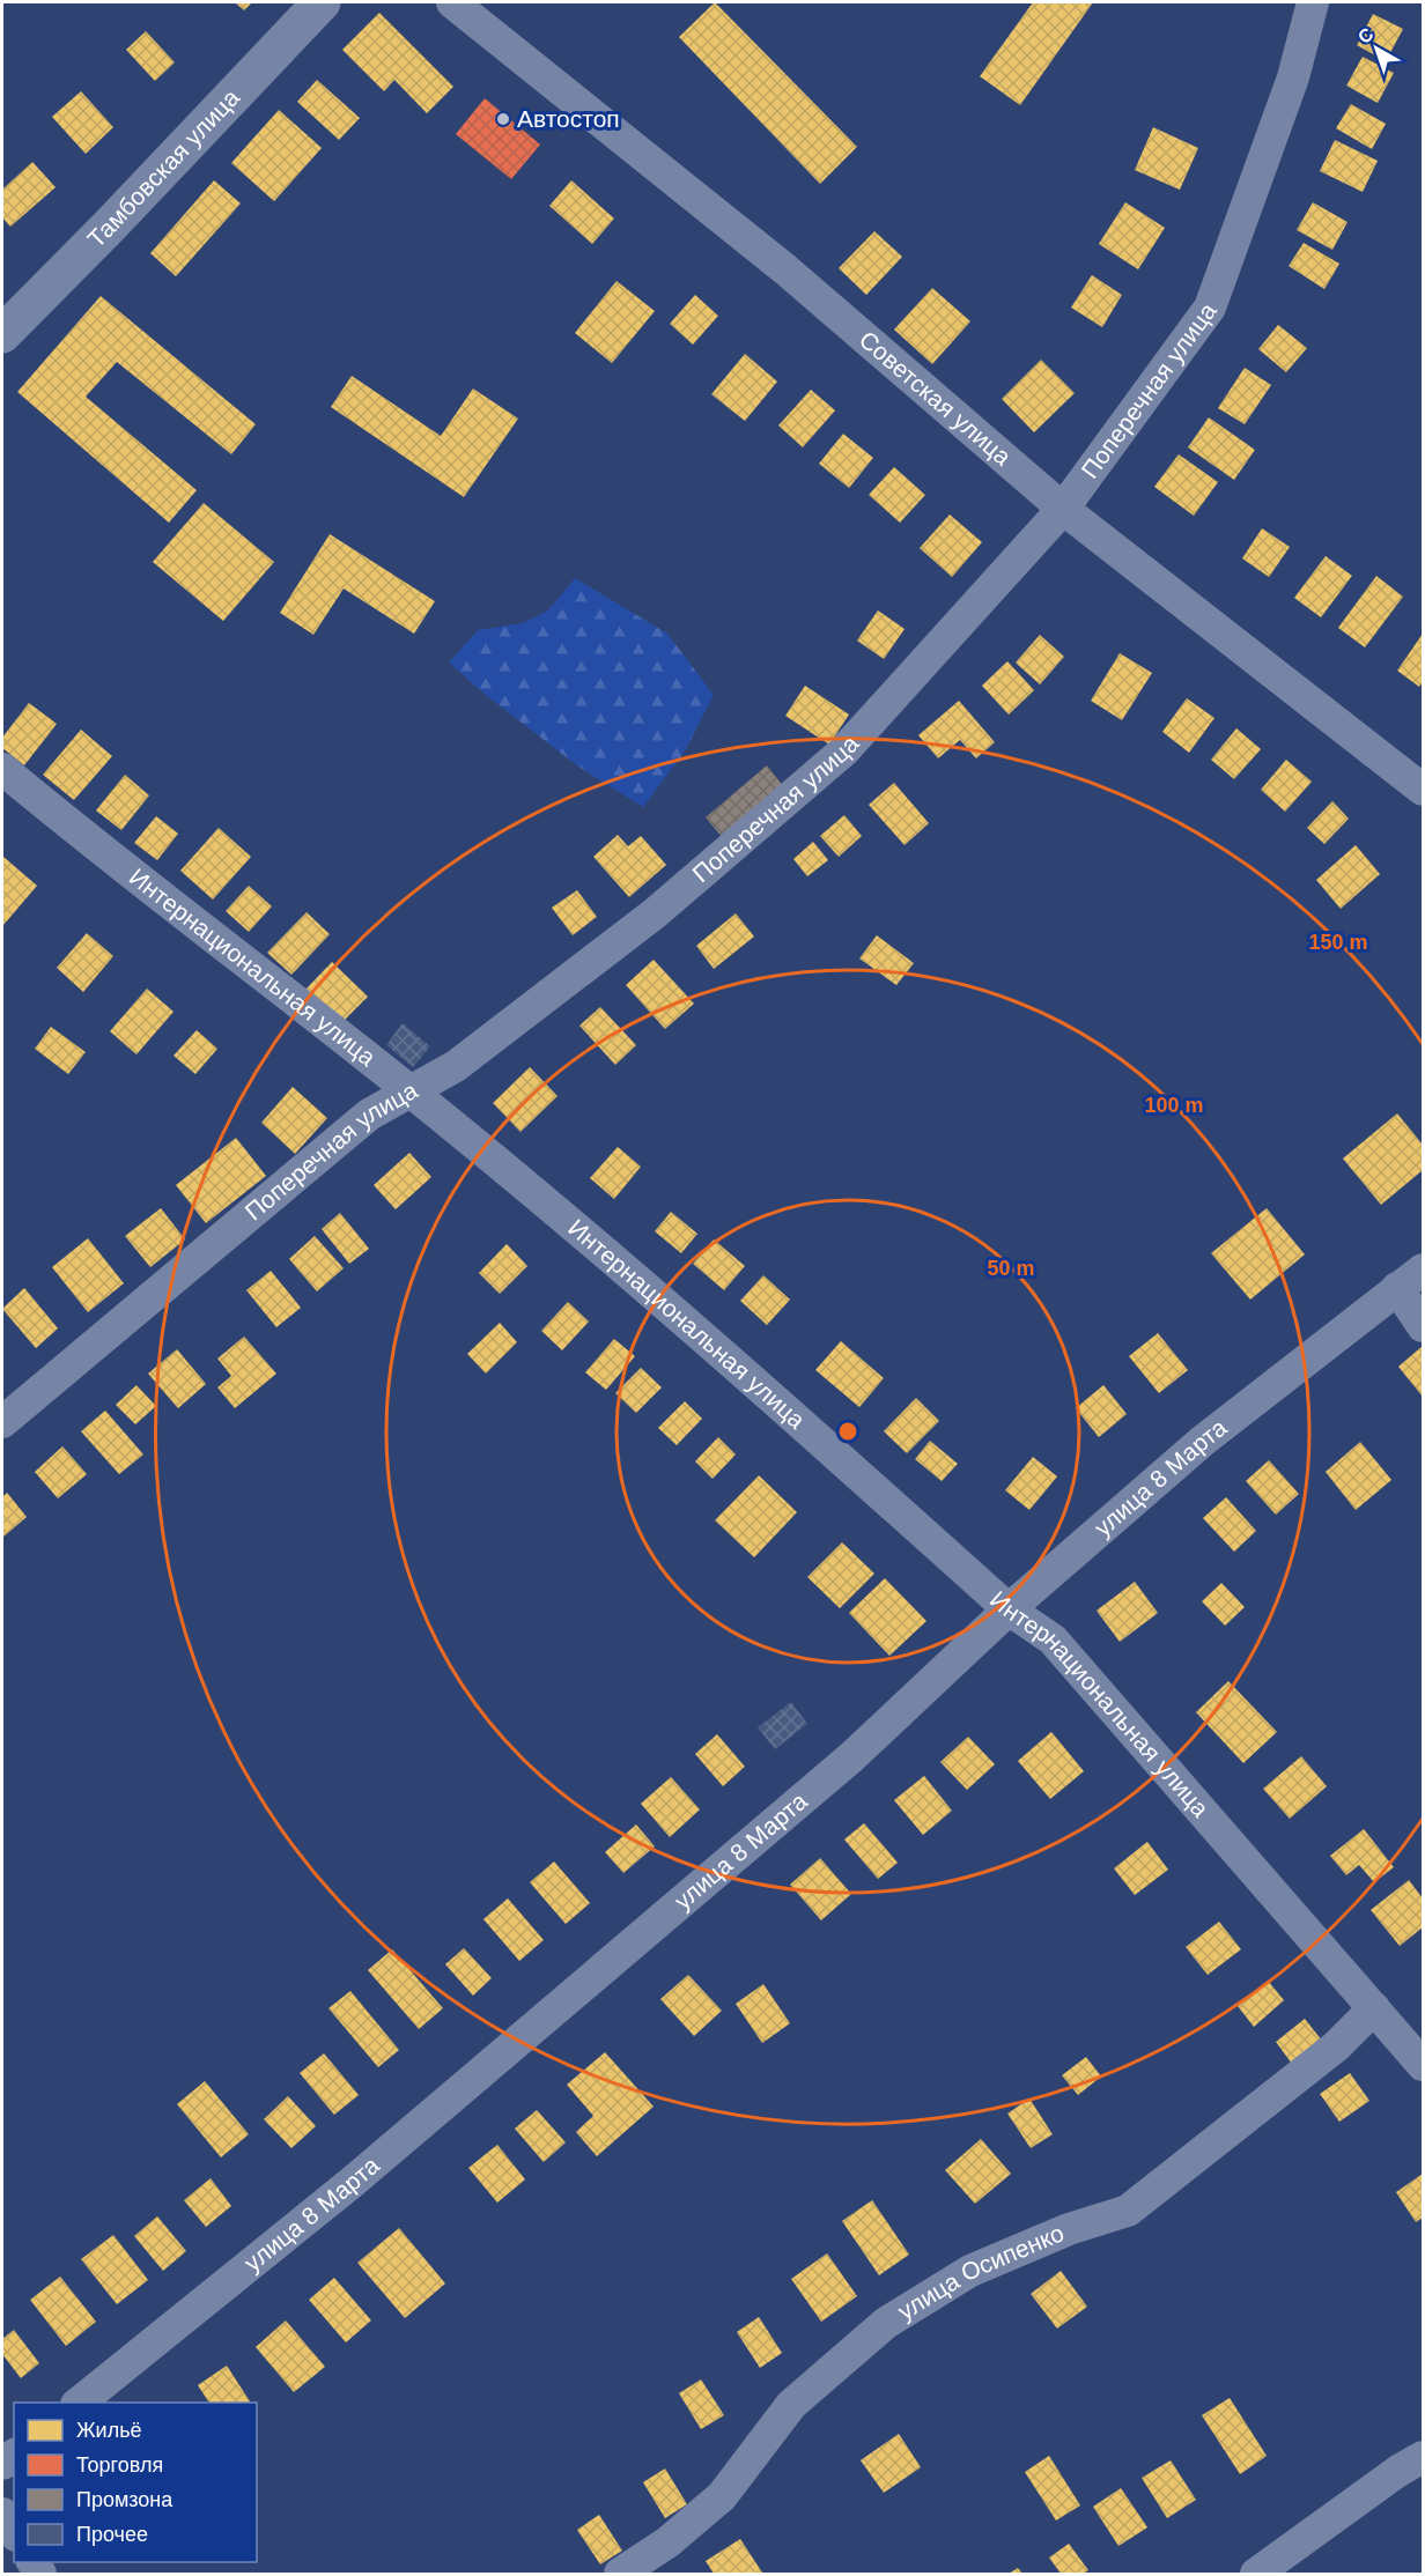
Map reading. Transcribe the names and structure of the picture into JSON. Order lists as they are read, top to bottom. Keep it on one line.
{"streets":{"main road":["Тамбовская улица"],"street":["Поперечная улица","Советская улица","Интернациональная улица","улица 8 Марта","улица Осипенко"]},"crossings":[["Поперечная улица","Советская улица"],["Поперечная улица","Интернациональная улица"],["Интернациональная улица","улица 8 Марта"],["Интернациональная улица","улица Осипенко"]],"places":["Автостоп"],"legend":["Жильё","Торговля","Промзона","Прочее"],"north":"top left","rings":["150 m","100 m","50 m"]}
